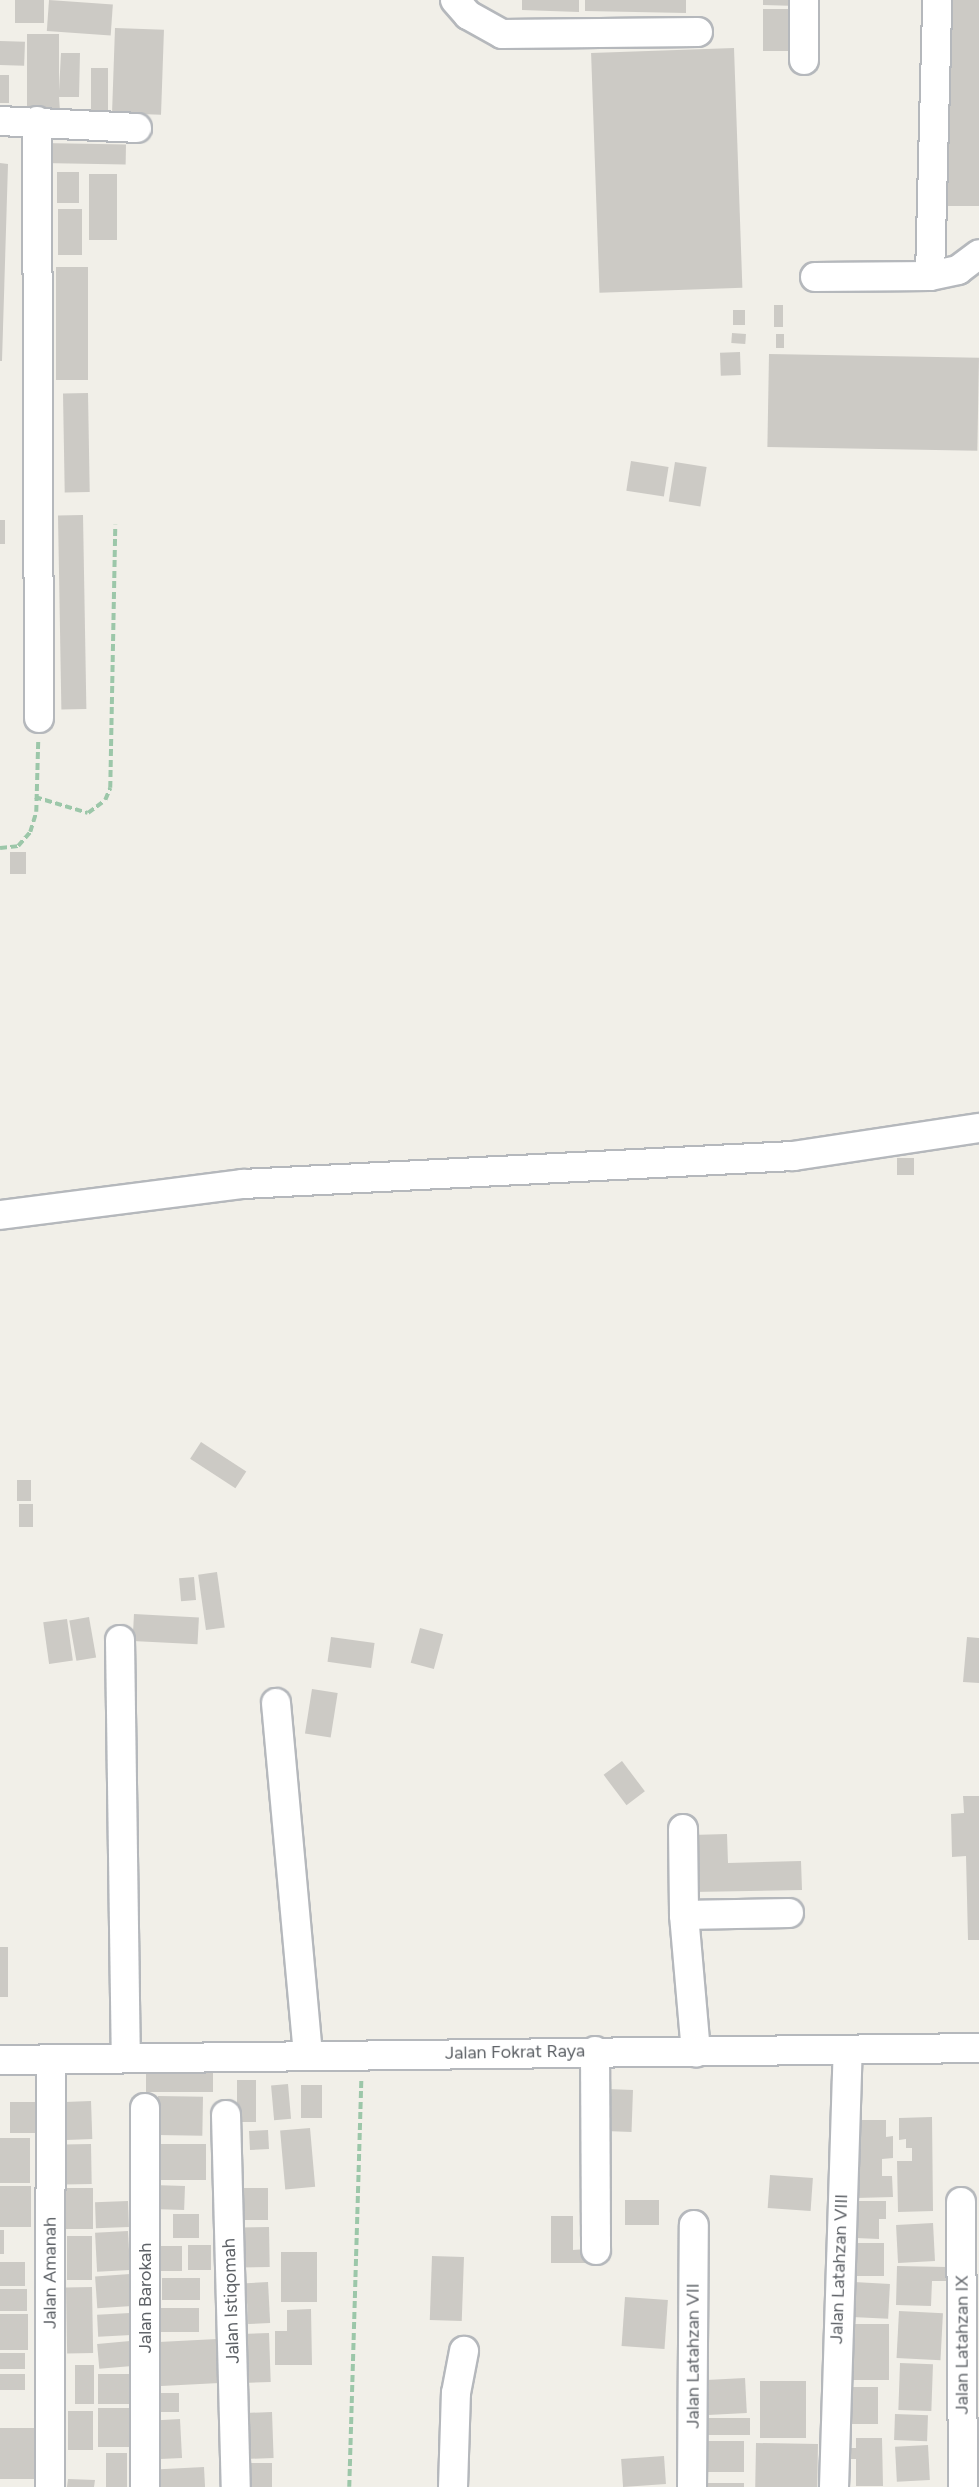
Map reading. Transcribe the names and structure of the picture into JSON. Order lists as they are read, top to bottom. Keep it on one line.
{"streets":{"street":["Jalan Fokrat Raya","Jalan Latahzan VIII","Jalan Amanah","Jalan Barokah","Jalan Istiqomah","Jalan Latahzan IX","Jalan Latahzan VII"]},"crossings":[["Jalan Fokrat Raya","Jalan Latahzan VIII"],["Jalan Fokrat Raya","Jalan Amanah"]]}
